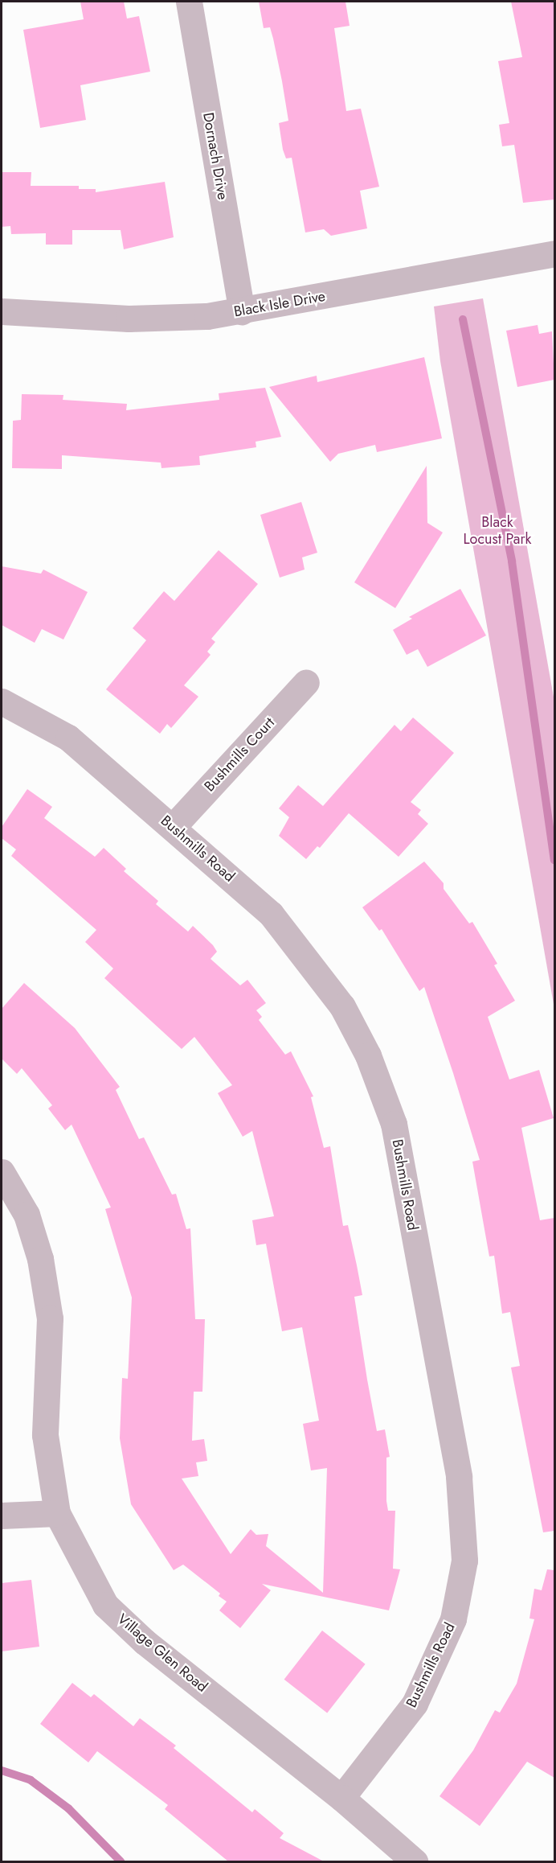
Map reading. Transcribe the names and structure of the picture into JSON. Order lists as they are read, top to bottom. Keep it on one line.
{"streets":{"street":["Dornach Drive","Black Isle Drive","Bushmills Court","Bushmills Road","Village Glen Road"]},"crossings":[["Dornach Drive","Black Isle Drive"],["Bushmills Court","Bushmills Road"],["Bushmills Road","Village Glen Road"]],"parks":["Black Locust Park"]}
